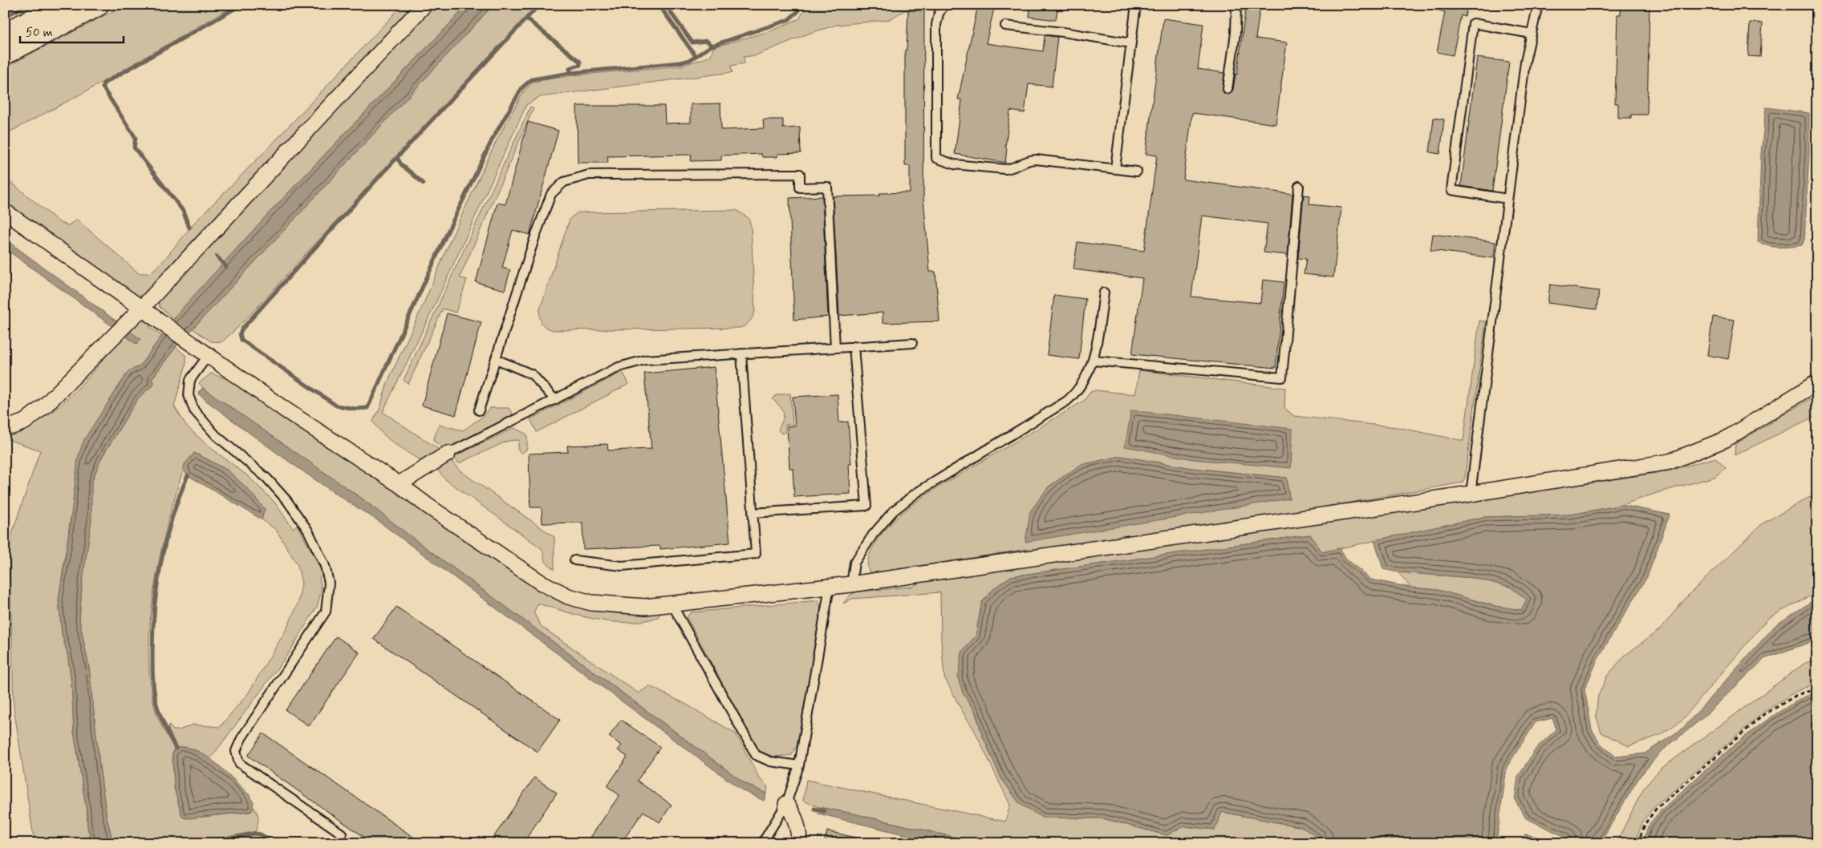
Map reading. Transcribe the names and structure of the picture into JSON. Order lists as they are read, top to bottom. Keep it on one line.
{"scale_bar":"50 m"}
